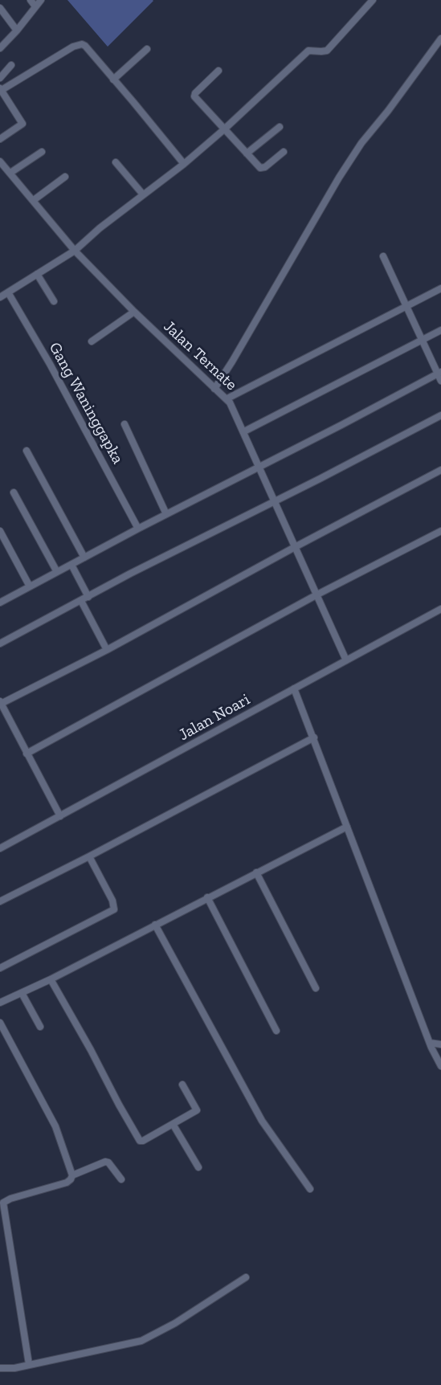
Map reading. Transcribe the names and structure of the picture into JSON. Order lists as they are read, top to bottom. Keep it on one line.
{"streets":{"street":["Jalan Ternate","Gang Waninggapka","Jalan Noari"]},"crossings":[["Jalan Ternate","Jalan Noari"]]}
